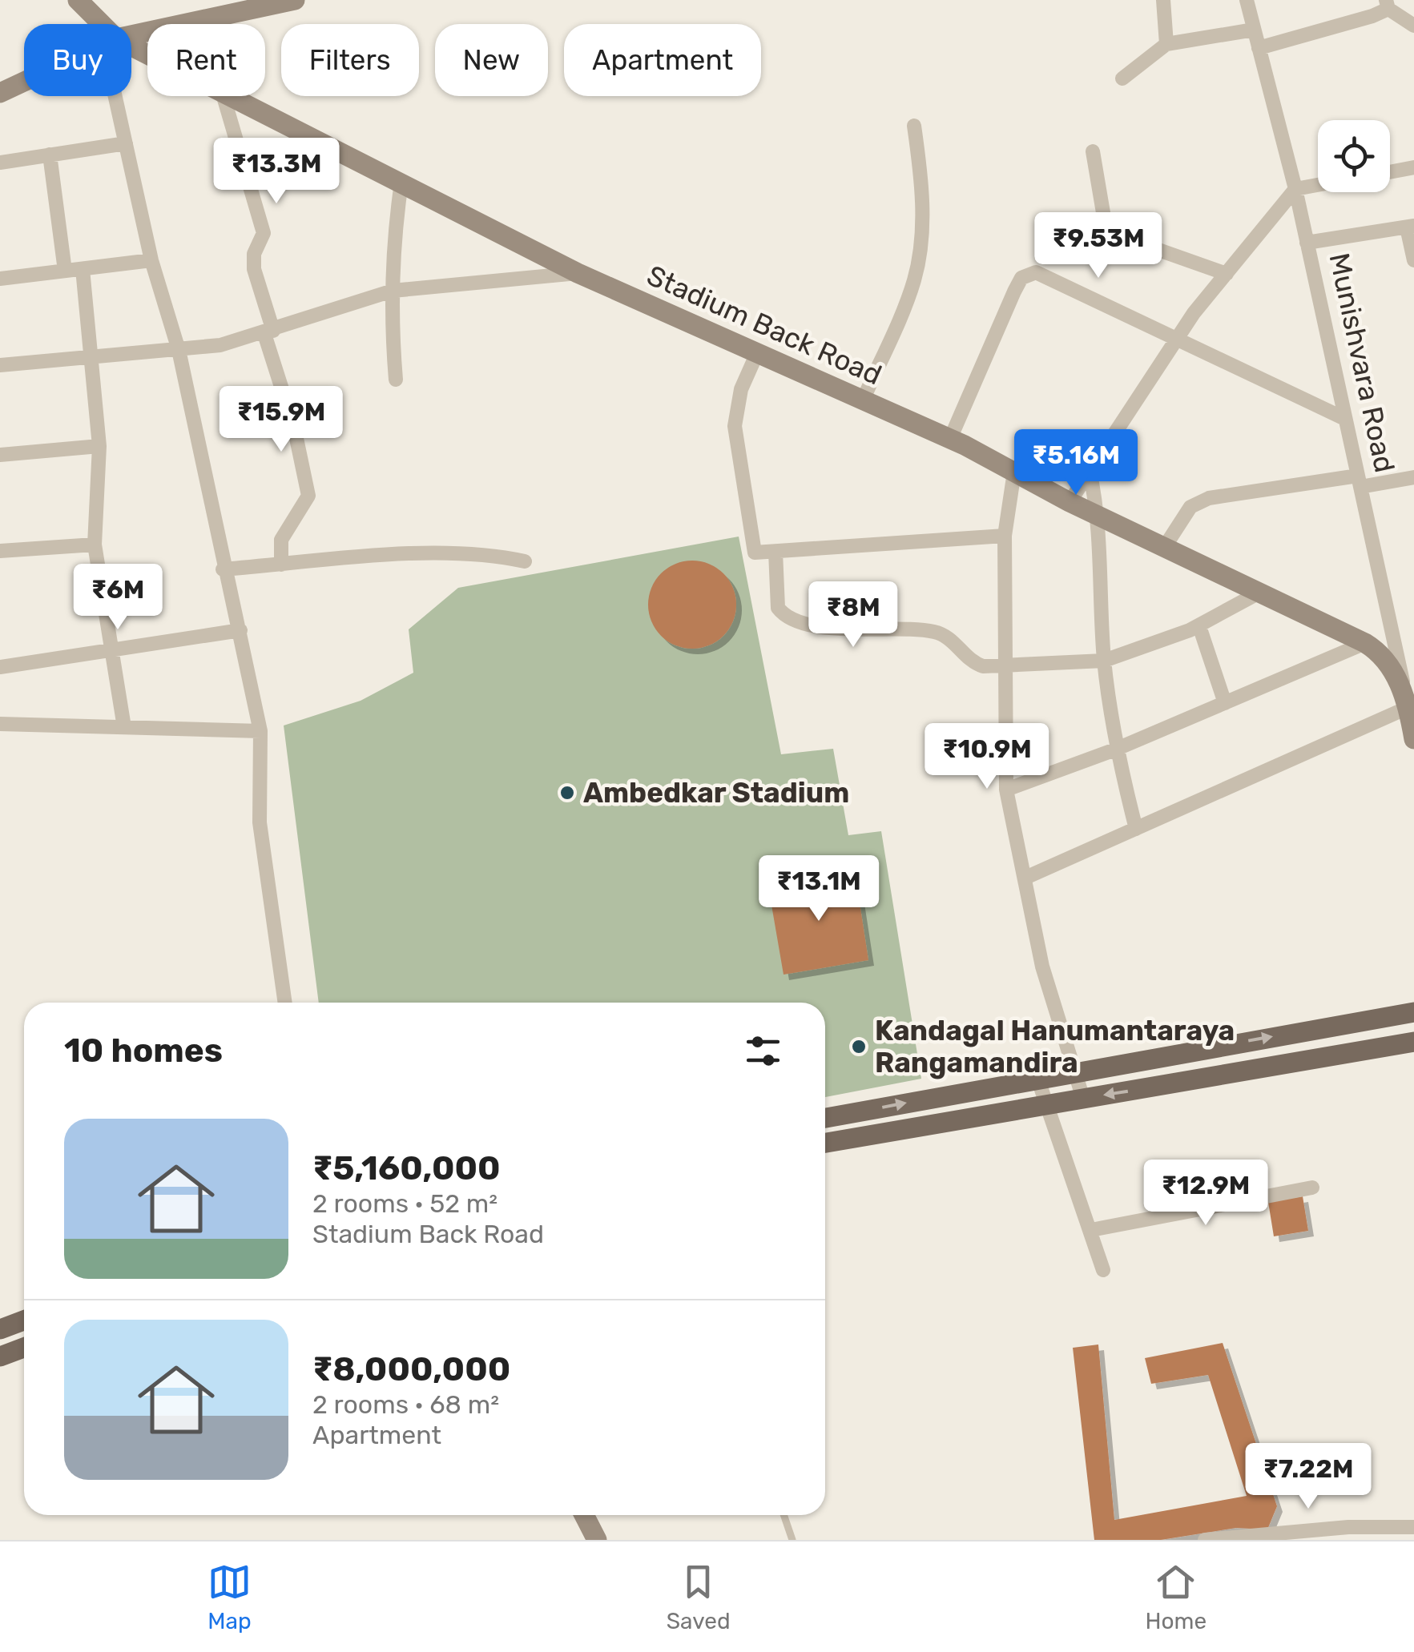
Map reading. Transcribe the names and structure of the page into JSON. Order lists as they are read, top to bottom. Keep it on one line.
{"streets":{"street":["Stadium Back Road","Munishvara Road"]},"crossings":[["Stadium Back Road","Munishvara Road"]],"places":["Ambedkar Stadium","Kandagal Hanumantaraya Rangamandira"],"page":{"chip":["Buy","Rent","Filters","New","Apartment"],"price":["₹13.3M","₹9.53M","₹15.9M","₹5.16M","₹6M","₹8M","₹10.9M","₹13.1M","₹12.9M","₹7.22M"],"heading":"10 homes","list":[{"name":"₹5,160,000","note":"2 rooms · 52 m² · Stadium Back Road"},{"name":"₹8,000,000","note":"2 rooms · 68 m² · Apartment"}],"tabs":["Map","Saved","Home"]}}
